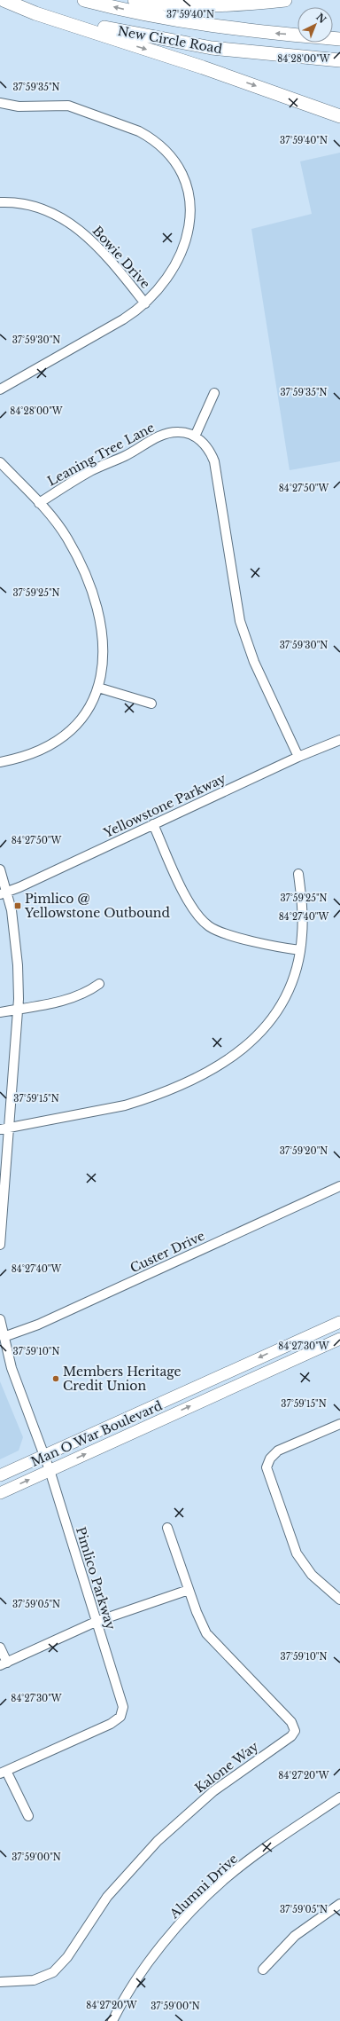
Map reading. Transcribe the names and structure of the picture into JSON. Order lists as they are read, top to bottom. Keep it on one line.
{"streets":{"highway":["New Circle Road"],"main road":["Man O War Boulevard"],"street":["Bowie Drive","Leaning Tree Lane","Yellowstone Parkway","Custer Drive","Pimlico Parkway","Kalone Way","Alumni Drive"]},"crossings":[["Leaning Tree Lane","Yellowstone Parkway"],["Custer Drive","Pimlico Parkway"],["Man O War Boulevard","Pimlico Parkway"]],"places":{"transit":["Pimlico @ Yellowstone Outbound"],"other":["Members Heritage Credit Union"]},"north":"top right","coordinates":["37°59'40\"N","84°28'00\"W","37°59'35\"N","37°59'30\"N","84°27'50\"W","37°59'25\"N","84°27'40\"W","37°59'15\"N","37°59'20\"N","84°27'30\"W","37°59'10\"N","37°59'05\"N","84°27'20\"W","37°59'00\"N"]}
